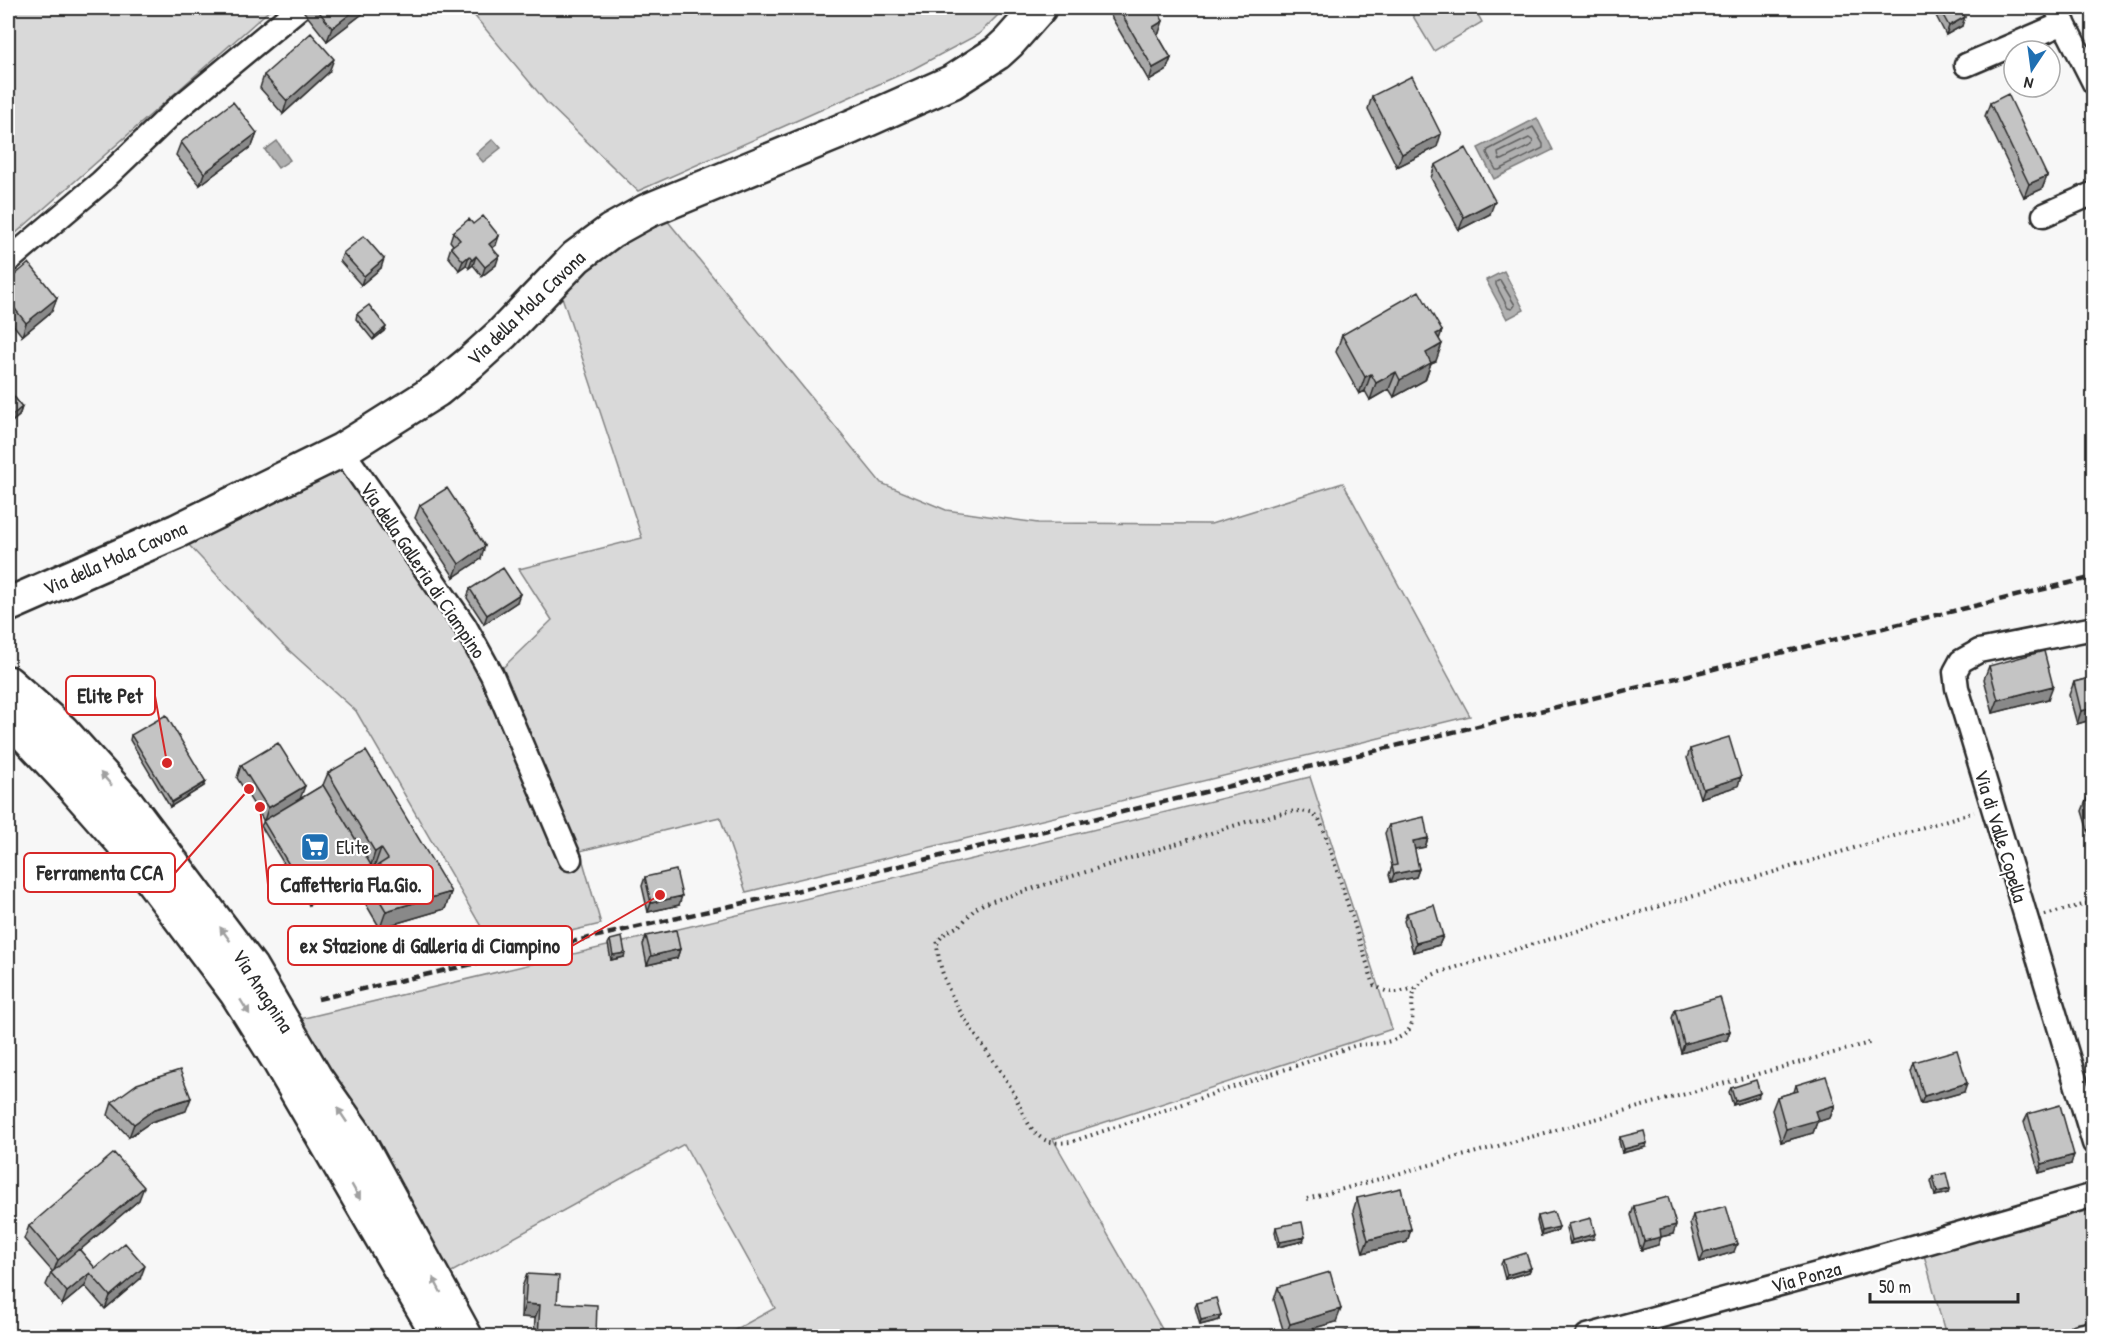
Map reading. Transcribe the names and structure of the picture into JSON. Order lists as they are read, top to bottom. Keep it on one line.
{"streets":{"main road":["Via della Mola Cavona","Via Anagnina"],"street":["Via della Galleria di Ciampino","Via di Valle Copella","Via Ponza"]},"crossings":[["Via della Mola Cavona","Via della Galleria di Ciampino"]],"places":{"other":["Elite Pet","Ferramenta CCA","Caffetteria Fla.Gio.","ex Stazione di Galleria di Ciampino"],"supermarket":["Elite"]},"scale_bar":"50 m","north":"bottom"}
